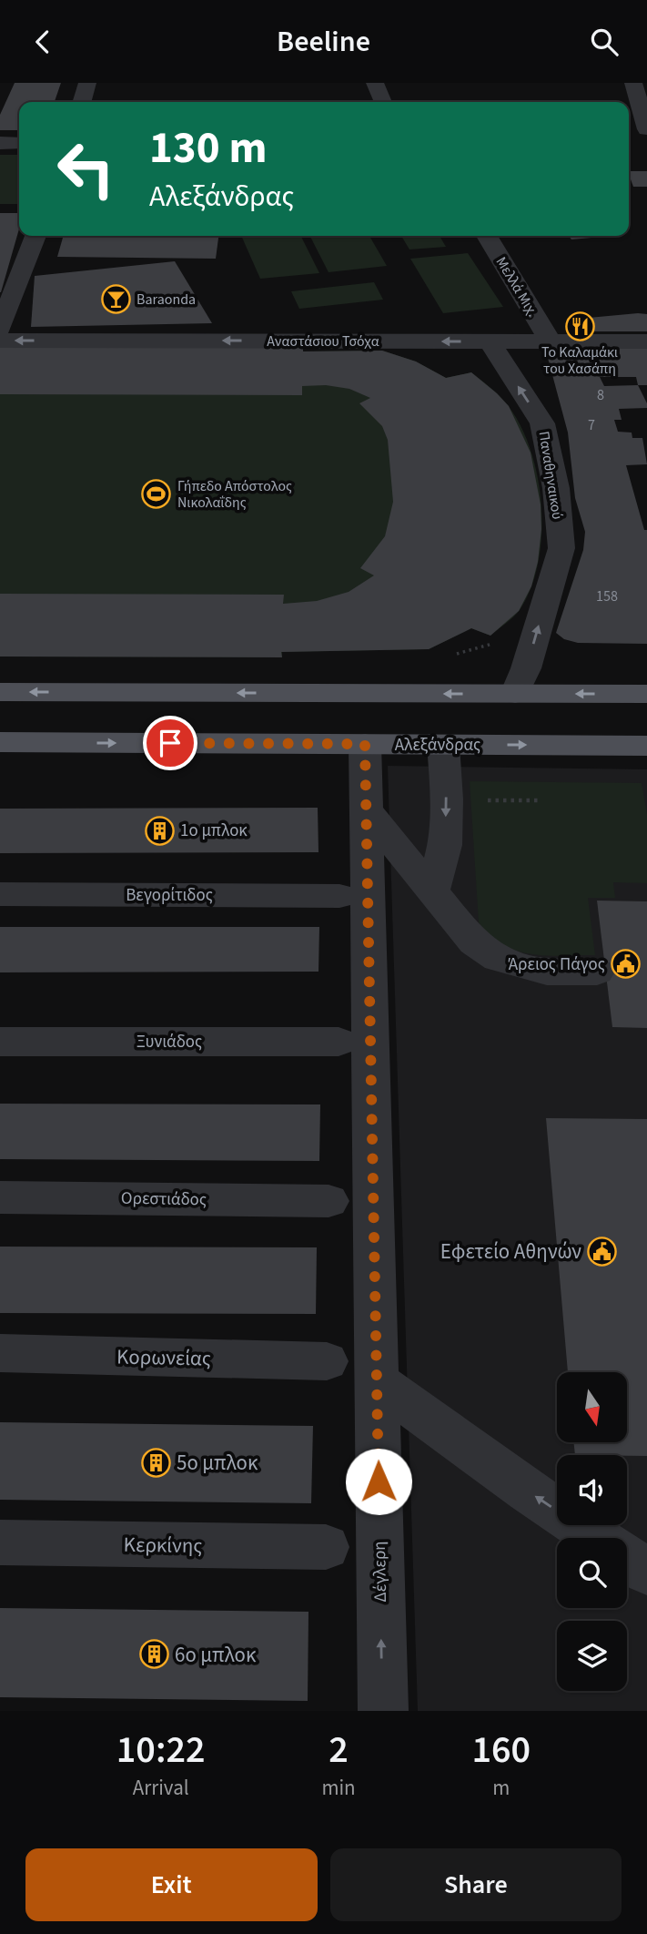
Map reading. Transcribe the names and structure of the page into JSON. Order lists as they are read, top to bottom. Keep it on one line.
{"streets":{"main road":["Αλεξάνδρας"],"street":["Μελλά Μιχ.","Αναστάσιου Τσόχα","Παναθηναικού","Βεγορίτιδος","Ξυνιάδος","Ορεστιάδος","Κορωνείας","Κερκίνης","Δέγλερη"]},"crossings":[["Μελλά Μιχ.","Αναστάσιου Τσόχα"],["Αναστάσιου Τσόχα","Παναθηναικού"],["Αλεξάνδρας","Δέγλερη"]],"one_way":["Αναστάσιου Τσόχα","Παναθηναικού"],"places":{"bar":["Baraonda"],"restaurant":["Το Καλαμάκι του Χασάπη"],"sports":["Γήπεδο Απόστολος Νικολαΐδης"],"building":["1ο μπλοκ","5ο μπλοκ","6ο μπλοκ"],"public building":["Άρειος Πάγος","Εφετείο Αθηνών"]},"house_numbers":["8","7","158"],"north":"bottom","page":{"header":"Beeline","turn":["130 m","Αλεξάνδρας"],"eta":["10:22","Arrival","2","min","160","m"],"buttons":["Exit","Share"]}}
